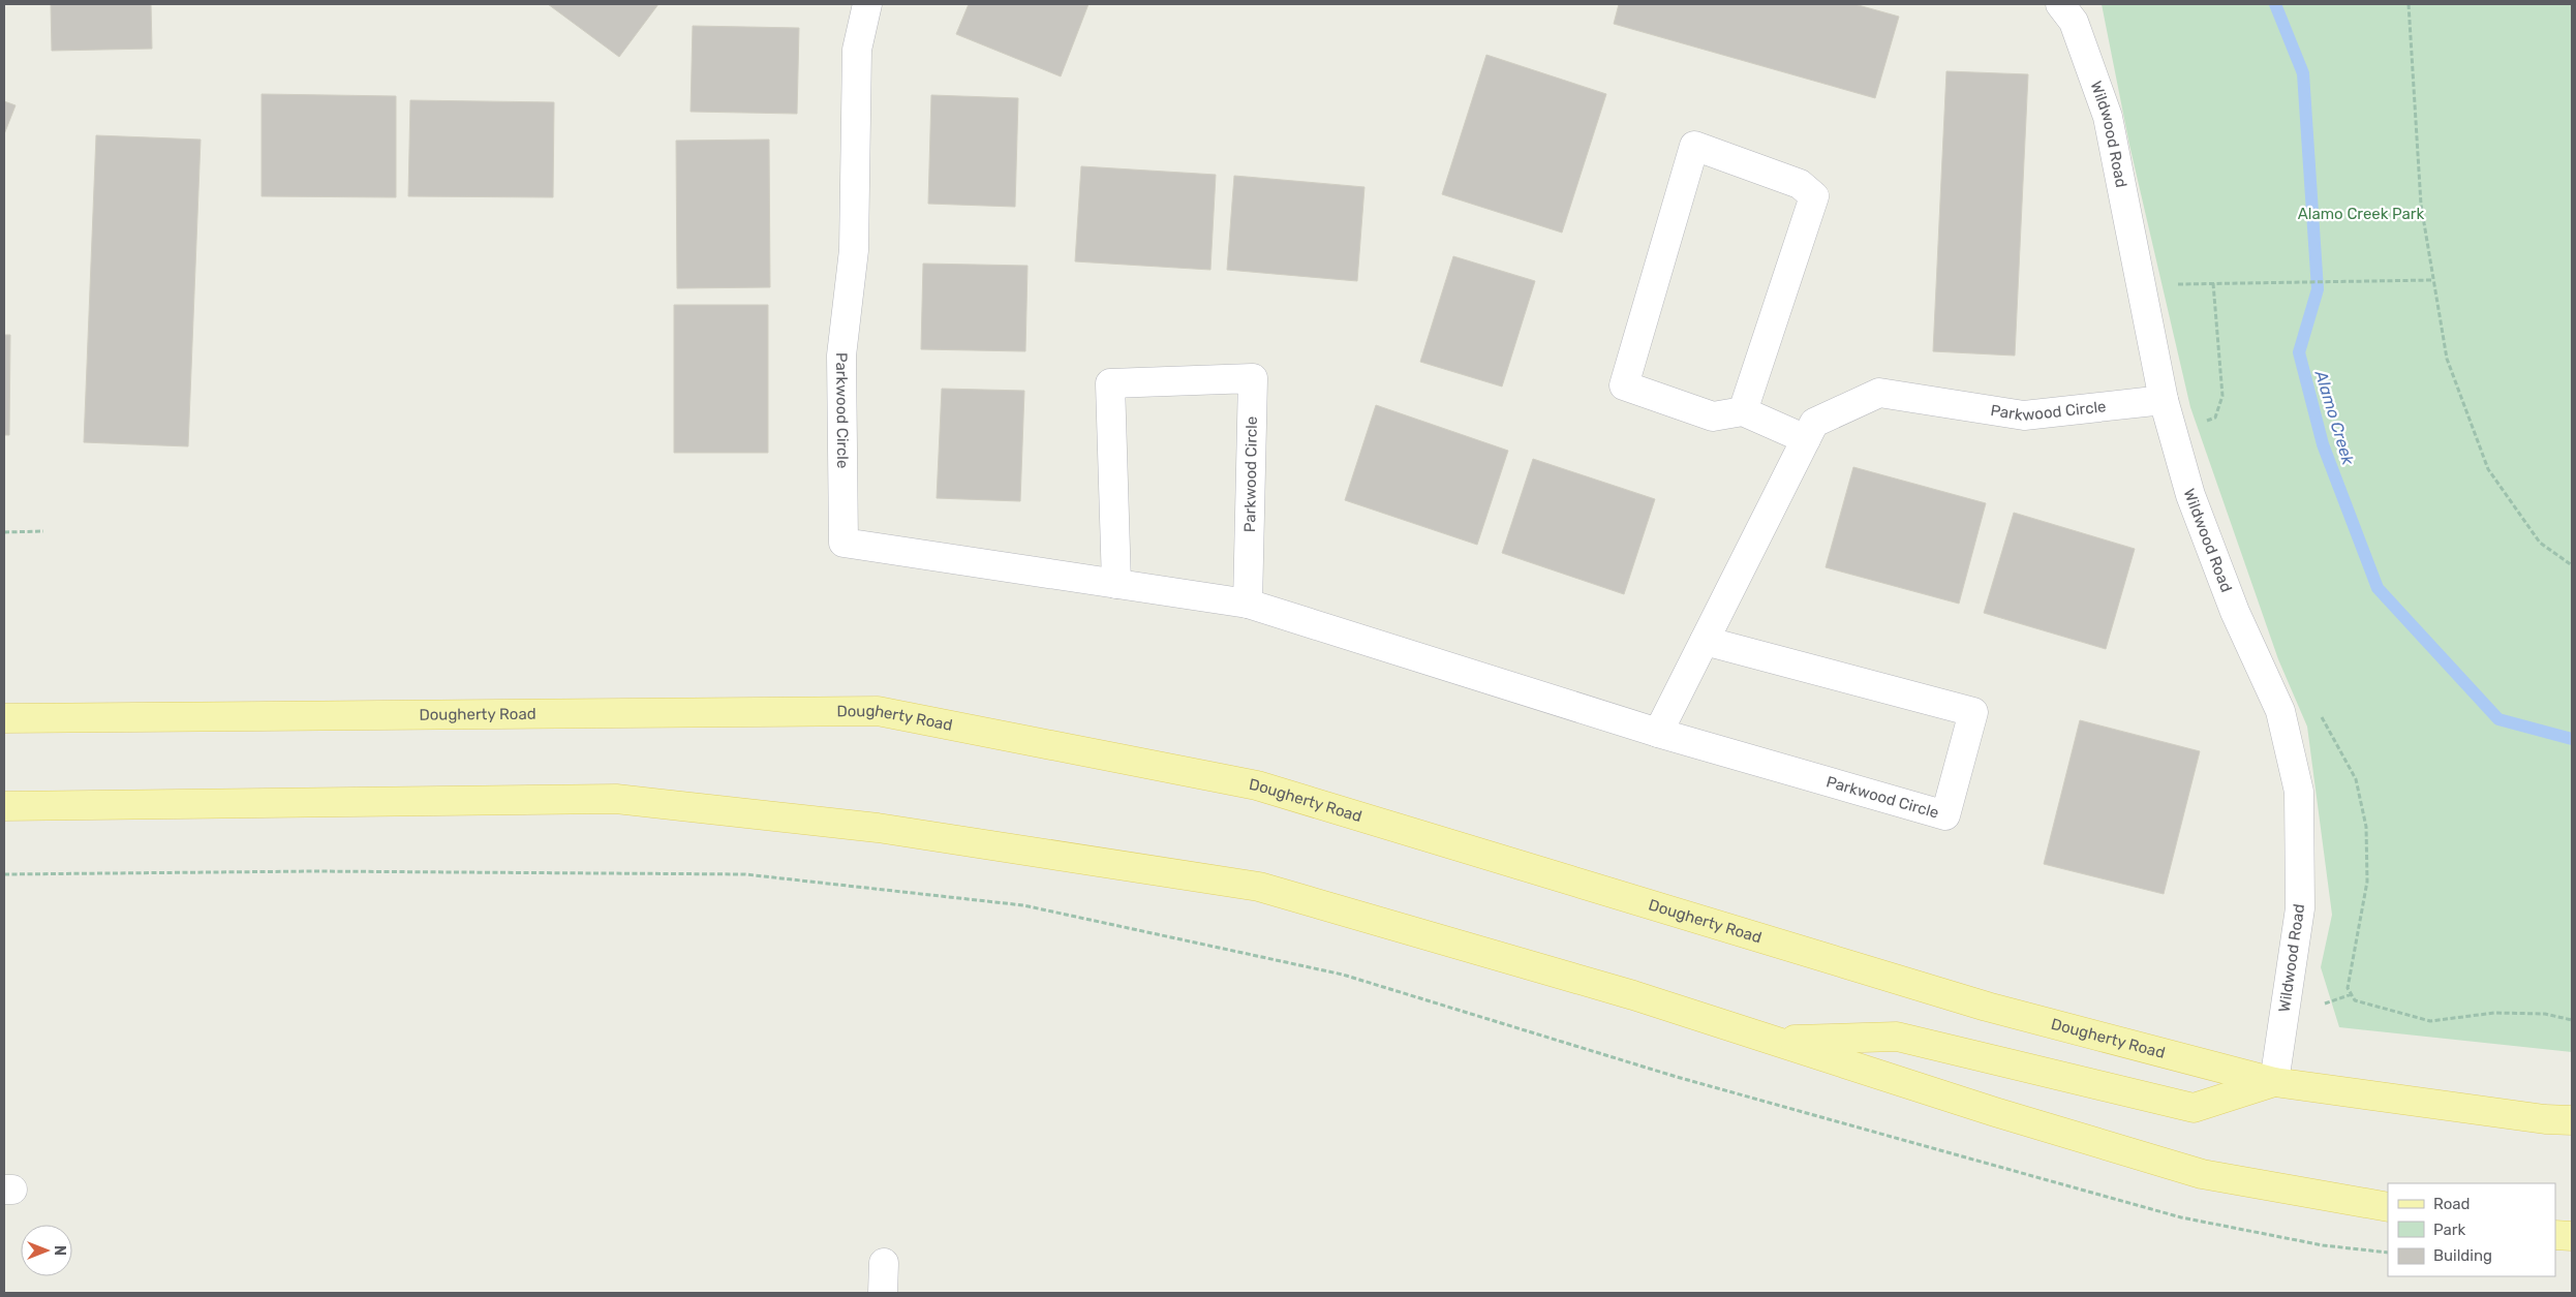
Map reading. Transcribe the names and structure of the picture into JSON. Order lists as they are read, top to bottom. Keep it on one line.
{"streets":{"main road":["Dougherty Road"],"street":["Wildwood Road","Parkwood Circle"]},"crossings":[["Wildwood Road","Parkwood Circle"],["Wildwood Road","Dougherty Road"]],"water":["Alamo Creek"],"parks":["Alamo Creek Park"],"legend":["Road","Park","Building"],"north":"right"}
